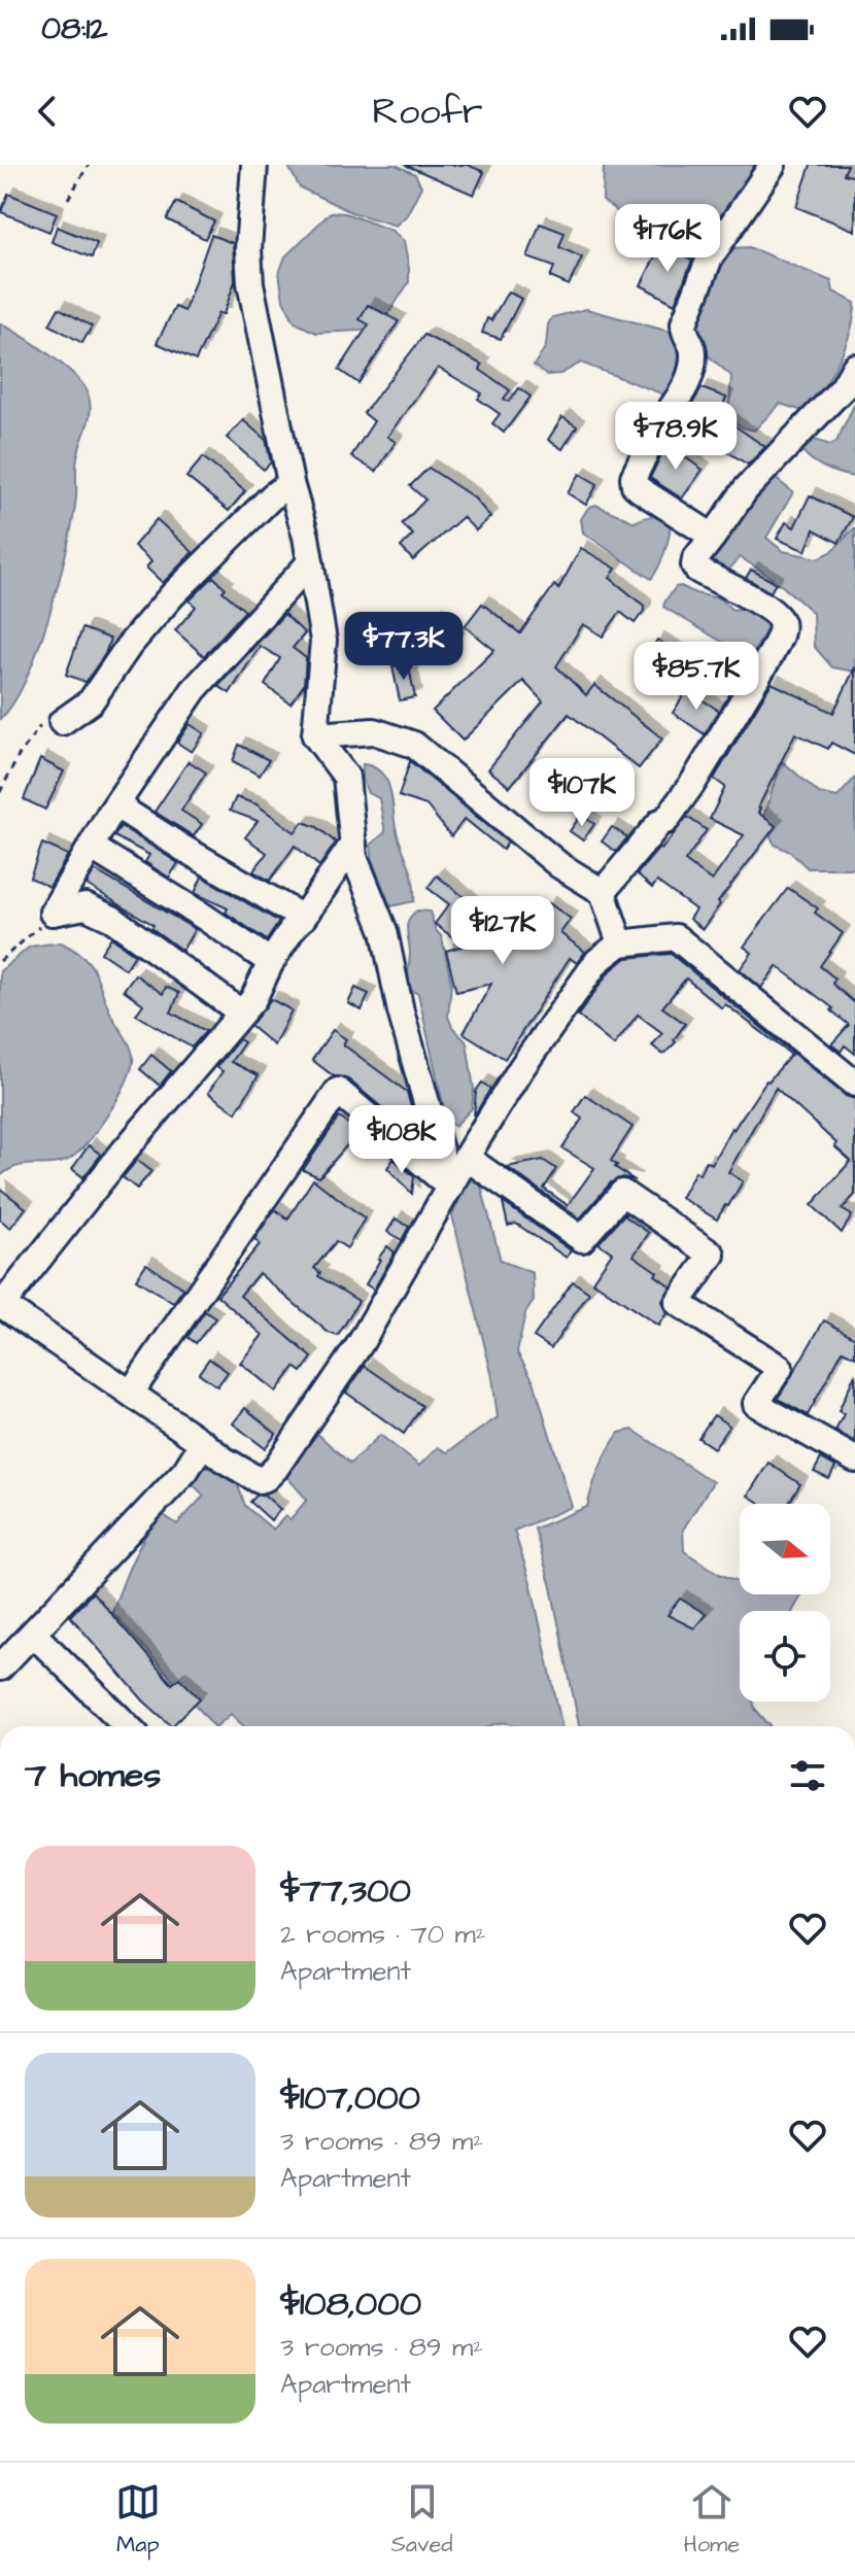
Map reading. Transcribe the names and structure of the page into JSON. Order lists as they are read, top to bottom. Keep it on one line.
{"north":"right","page":{"status":"08:12","header":"Roofr","price":["$176K","$78.9K","$77.3K","$85.7K","$107K","$127K","$108K"],"heading":"7 homes","list":[{"name":"$77,300","note":"2 rooms · 70 m² · Apartment"},{"name":"$107,000","note":"3 rooms · 89 m² · Apartment"},{"name":"$108,000","note":"3 rooms · 89 m² · Apartment"}],"tabs":["Map","Saved","Home"]}}
